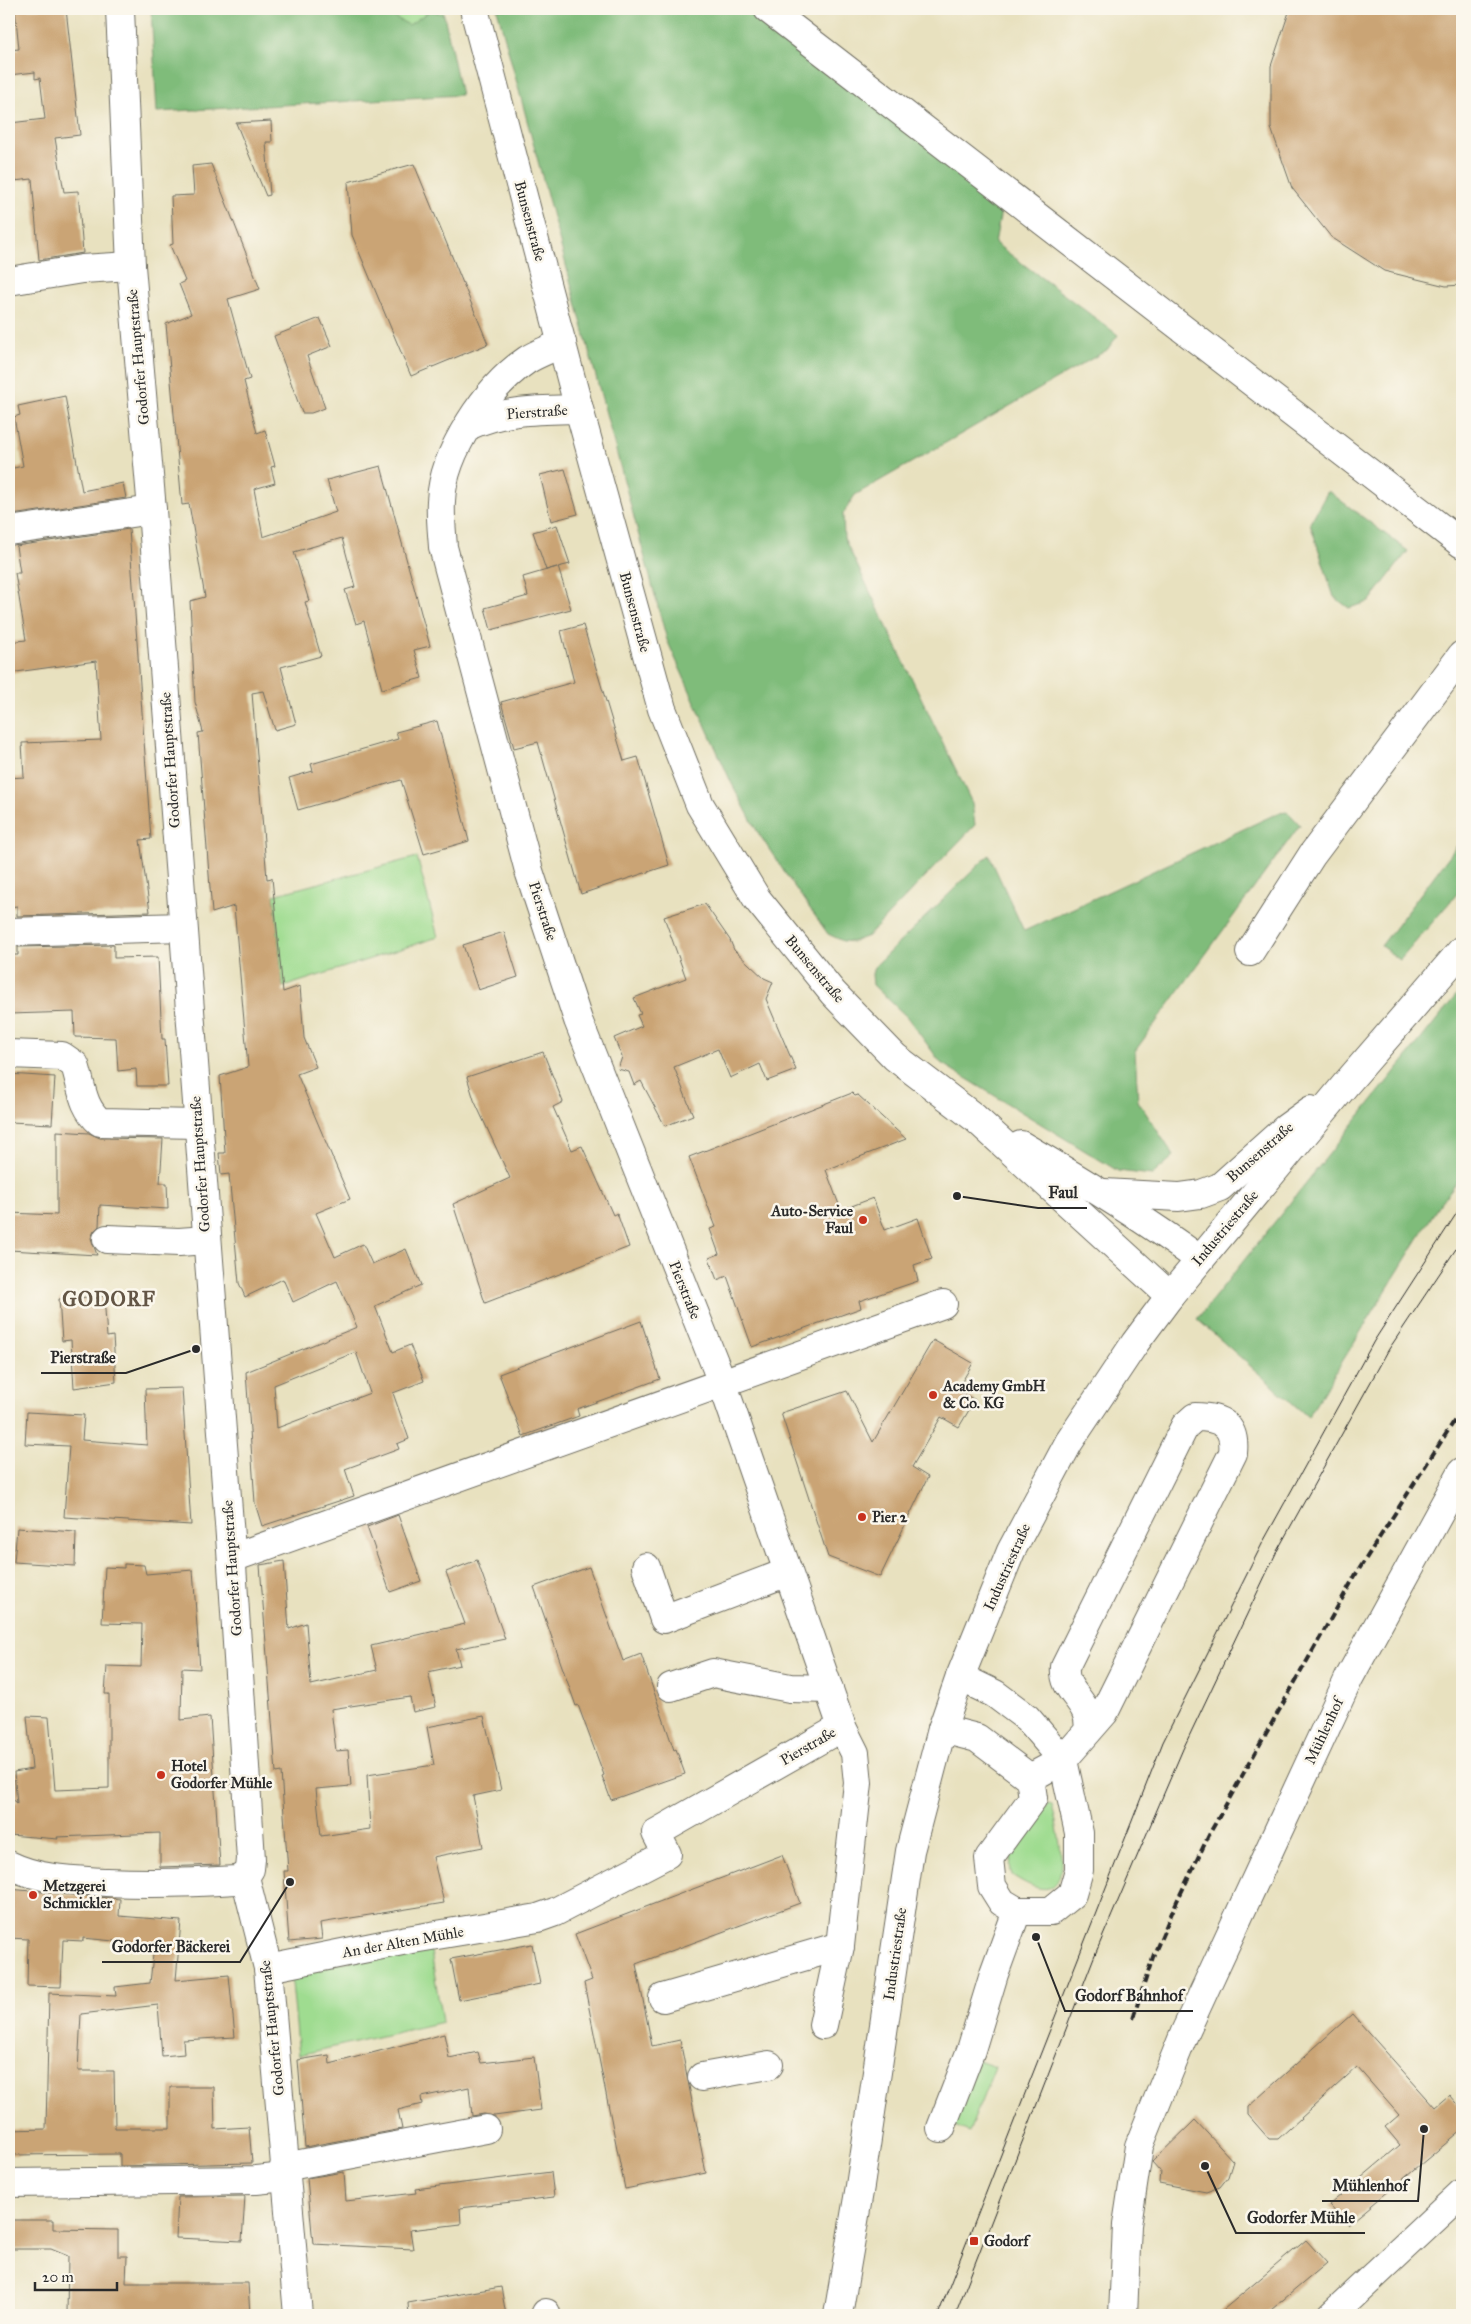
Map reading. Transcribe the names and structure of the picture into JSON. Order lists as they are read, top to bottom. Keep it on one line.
{"streets":{"street":["Bunsenstraße","Godorfer Hauptstraße","Pierstraße","Industriestraße","Mühlenhof","An der Alten Mühle"]},"crossings":[["Bunsenstraße","Pierstraße"],["Bunsenstraße","Industriestraße"],["Godorfer Hauptstraße","An der Alten Mühle"],["Pierstraße","An der Alten Mühle"]],"districts":["GODORF"],"places":{"other":["Faul","Auto-Service Faul","Pierstraße","Academy GmbH & Co. KG","Pier 2","Hotel Godorfer Mühle","Godorfer Bäckerei","Metzgerei Schmickler","Godorf Bahnhof","Mühlenhof","Godorfer Mühle"],"transit":["Godorf"]},"scale_bar":"20 m"}
